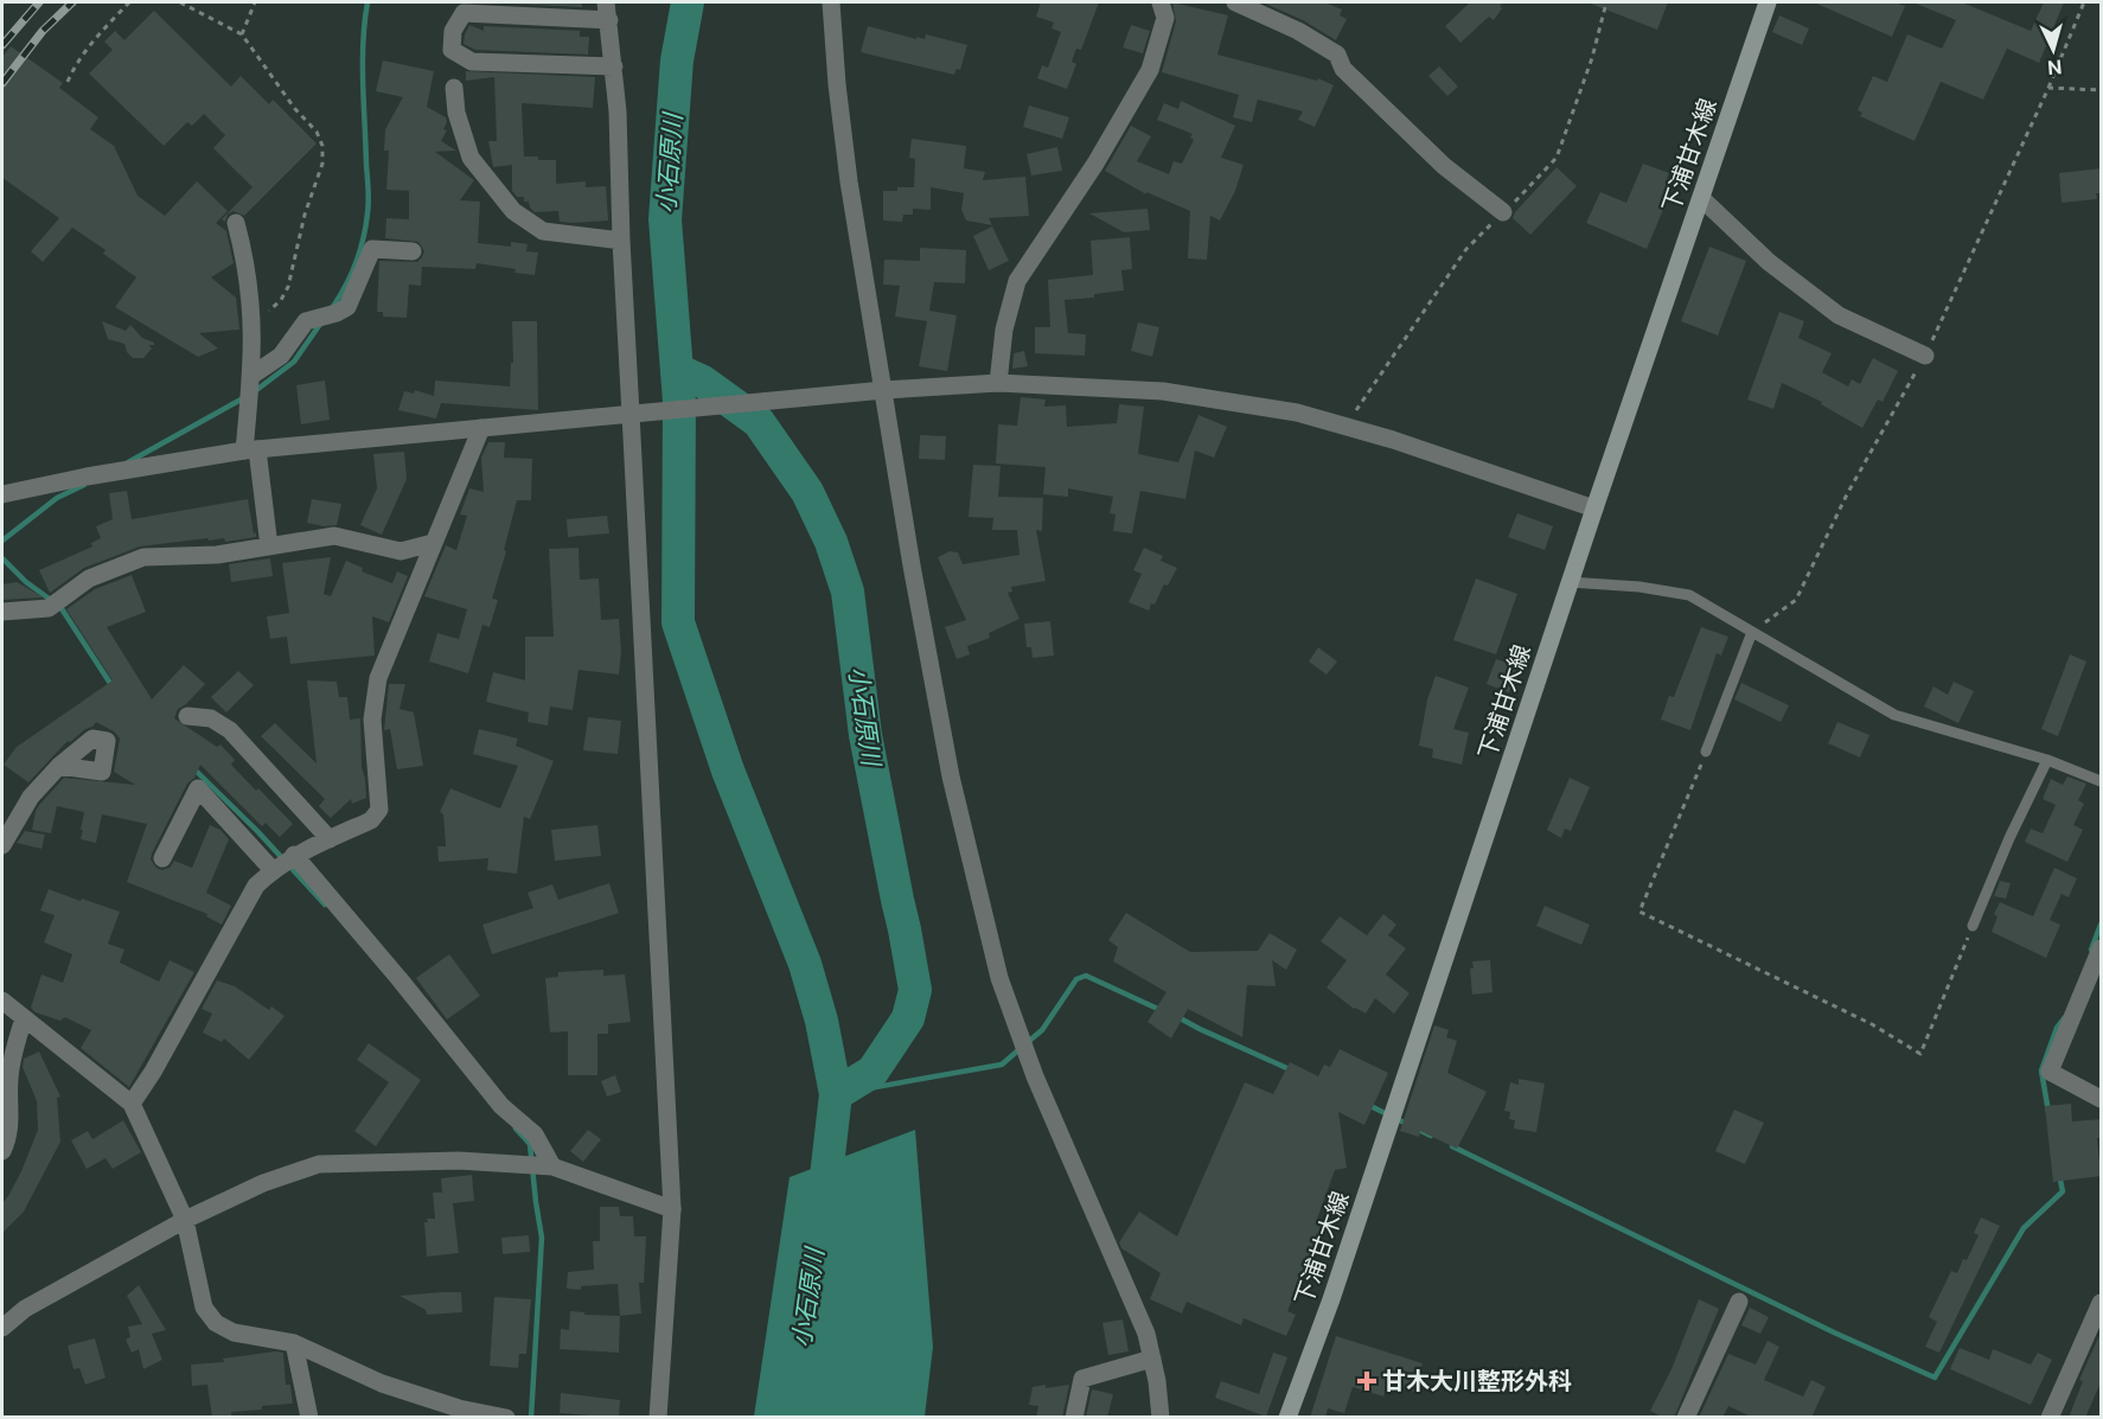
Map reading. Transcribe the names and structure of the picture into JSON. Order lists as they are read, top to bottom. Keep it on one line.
{"streets":{"main road":["下浦甘木線"]},"water":["小石原川"],"places":{"health":["甘木大川整形外科"]},"north":"bottom"}
